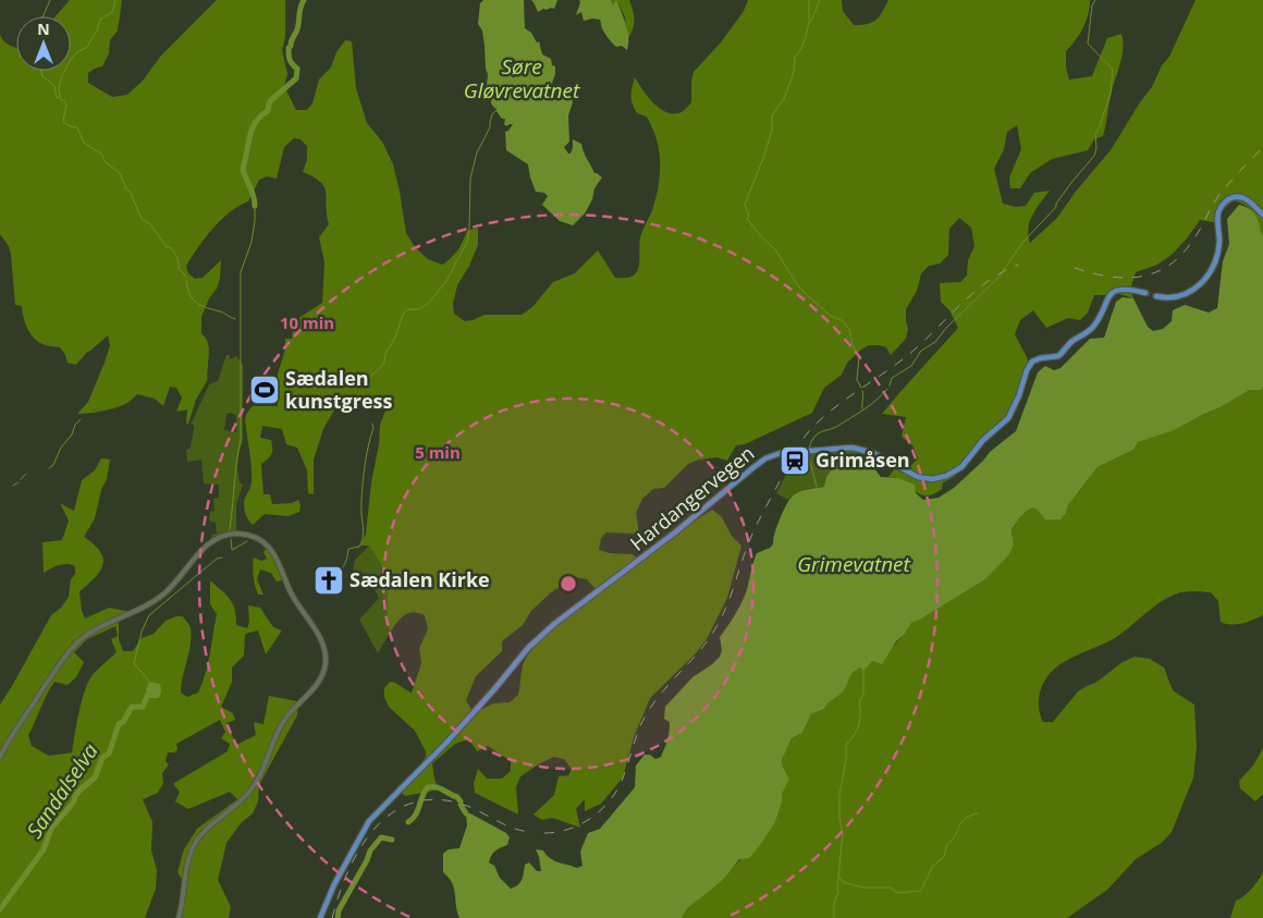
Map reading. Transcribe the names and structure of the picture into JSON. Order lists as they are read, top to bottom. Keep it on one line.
{"streets":{"main road":["Hardangervegen"]},"water":["Søre Gløvrevatnet","Grimevatnet","Sandalselva"],"places":{"sports":["Sædalen kunstgress"],"station":["Grimåsen"],"church":["Sædalen Kirke"]},"north":"top","rings":["10 min","5 min"]}
